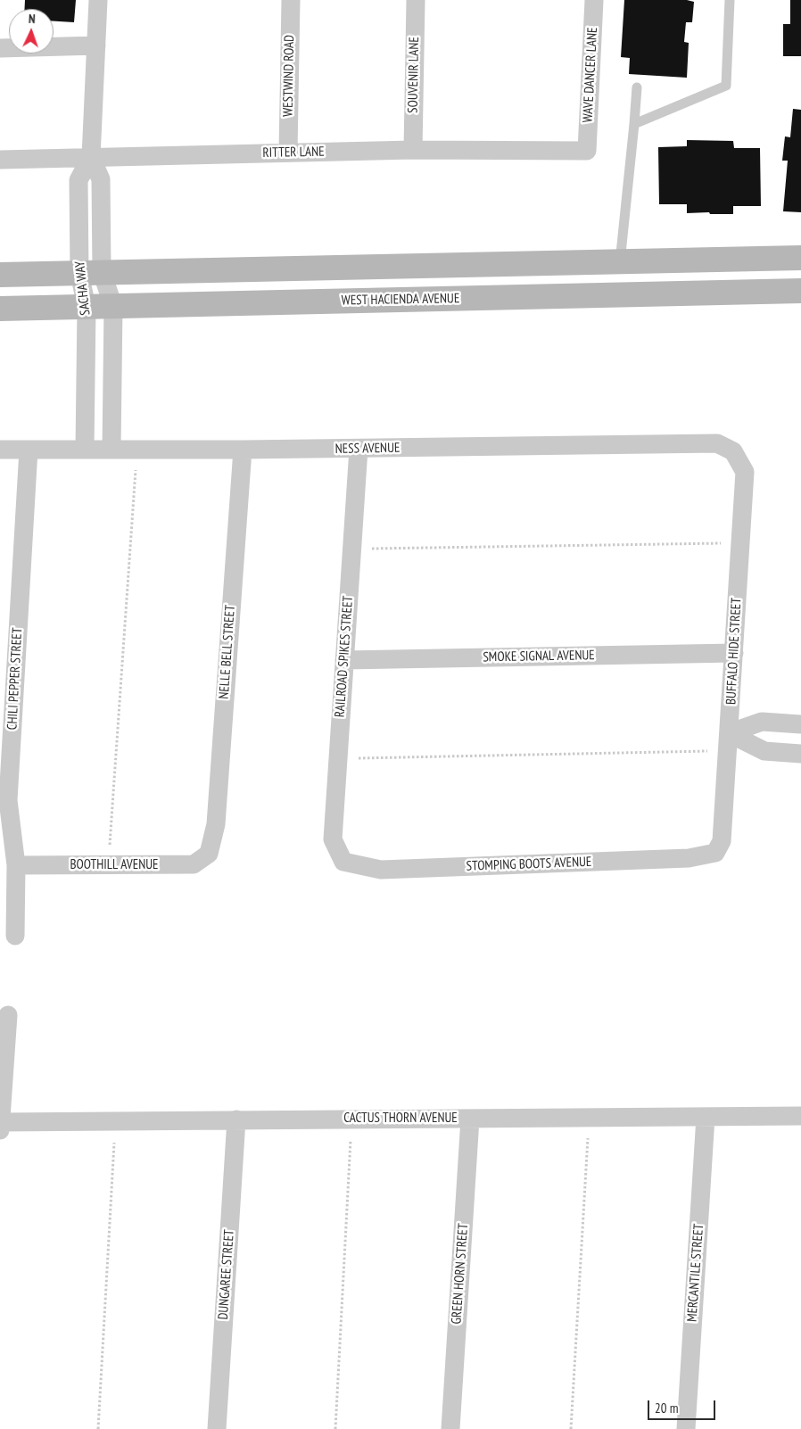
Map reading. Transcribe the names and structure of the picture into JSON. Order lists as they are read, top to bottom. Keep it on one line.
{"streets":{"main road":["WEST HACIENDA AVENUE"],"street":["SOUVENIR LANE","WAVE DANCER LANE","WESTWIND ROAD","RITTER LANE","SACHA WAY","NESS AVENUE","BUFFALO HIDE STREET","NELLE BELL STREET","RAILROAD SPIKES STREET","SMOKE SIGNAL AVENUE","CHILI PEPPER STREET","STOMPING BOOTS AVENUE","BOOTHILL AVENUE","CACTUS THORN AVENUE","MERCANTILE STREET","GREEN HORN STREET","DUNGAREE STREET"]},"crossings":[["SOUVENIR LANE","RITTER LANE"],["WAVE DANCER LANE","RITTER LANE"],["WESTWIND ROAD","RITTER LANE"],["RITTER LANE","SACHA WAY"],["SACHA WAY","WEST HACIENDA AVENUE"],["SACHA WAY","NESS AVENUE"],["NESS AVENUE","BUFFALO HIDE STREET"],["NESS AVENUE","NELLE BELL STREET"],["NESS AVENUE","RAILROAD SPIKES STREET"],["NESS AVENUE","CHILI PEPPER STREET"],["BUFFALO HIDE STREET","SMOKE SIGNAL AVENUE"],["BUFFALO HIDE STREET","STOMPING BOOTS AVENUE"],["NELLE BELL STREET","BOOTHILL AVENUE"],["RAILROAD SPIKES STREET","SMOKE SIGNAL AVENUE"],["RAILROAD SPIKES STREET","STOMPING BOOTS AVENUE"],["CHILI PEPPER STREET","BOOTHILL AVENUE"],["CACTUS THORN AVENUE","MERCANTILE STREET"],["CACTUS THORN AVENUE","GREEN HORN STREET"],["CACTUS THORN AVENUE","DUNGAREE STREET"]],"scale_bar":"20 m","north":"top"}
